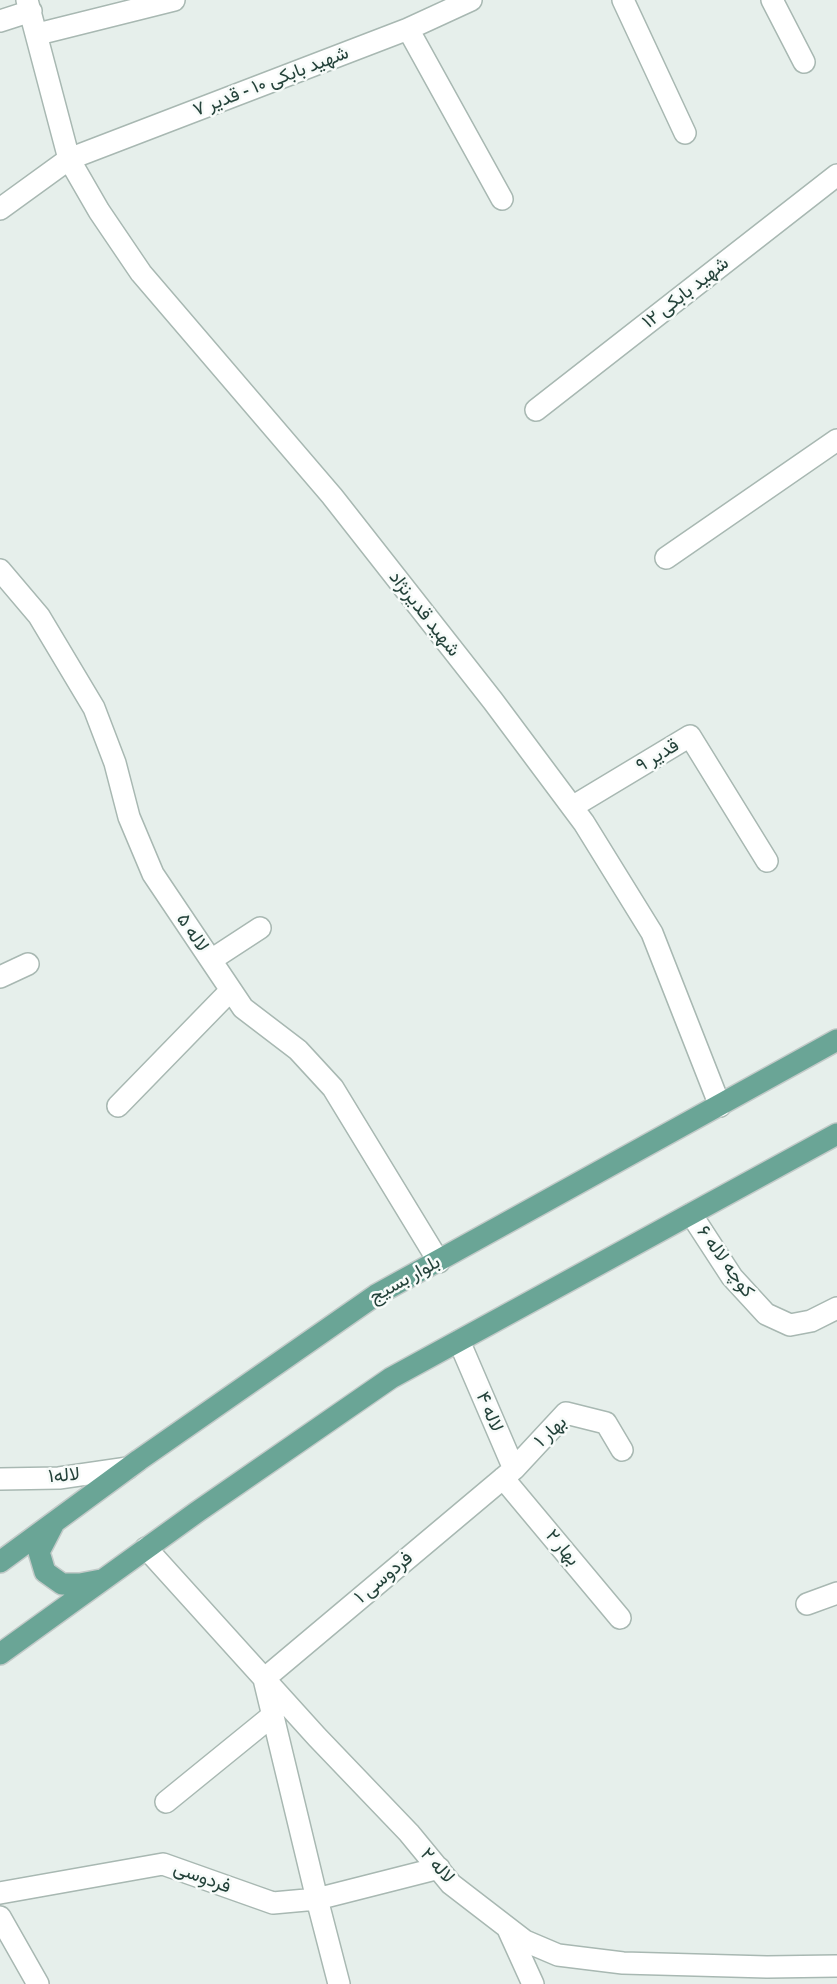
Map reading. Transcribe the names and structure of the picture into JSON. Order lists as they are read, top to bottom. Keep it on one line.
{"streets":{"main road":["بلوار بسیج"],"street":["شهید بابکی ۱۰ - قدیر ۷","شهید بابکی ۱۲","شهید قدیرنژاد","قدیر ۹","لاله ۵","کوچه لاله ۶","لاله ۴","بهار ۱","لاله۱","بهار ۲","فردوسی ۱","لاله ۲","فردوسی"]},"crossings":[["شهید بابکی ۱۰ - قدیر ۷","شهید قدیرنژاد"],["شهید قدیرنژاد","قدیر ۹"],["شهید قدیرنژاد","بلوار بسیج"],["لاله ۵","بلوار بسیج"],["بلوار بسیج","لاله۱"],["لاله ۴","بهار ۱"],["لاله ۴","بهار ۲"],["لاله ۴","فردوسی ۱"],["بهار ۱","بهار ۲"],["بهار ۱","فردوسی ۱"],["بهار ۲","فردوسی ۱"],["فردوسی ۱","لاله ۲"],["لاله ۲","فردوسی"]]}
